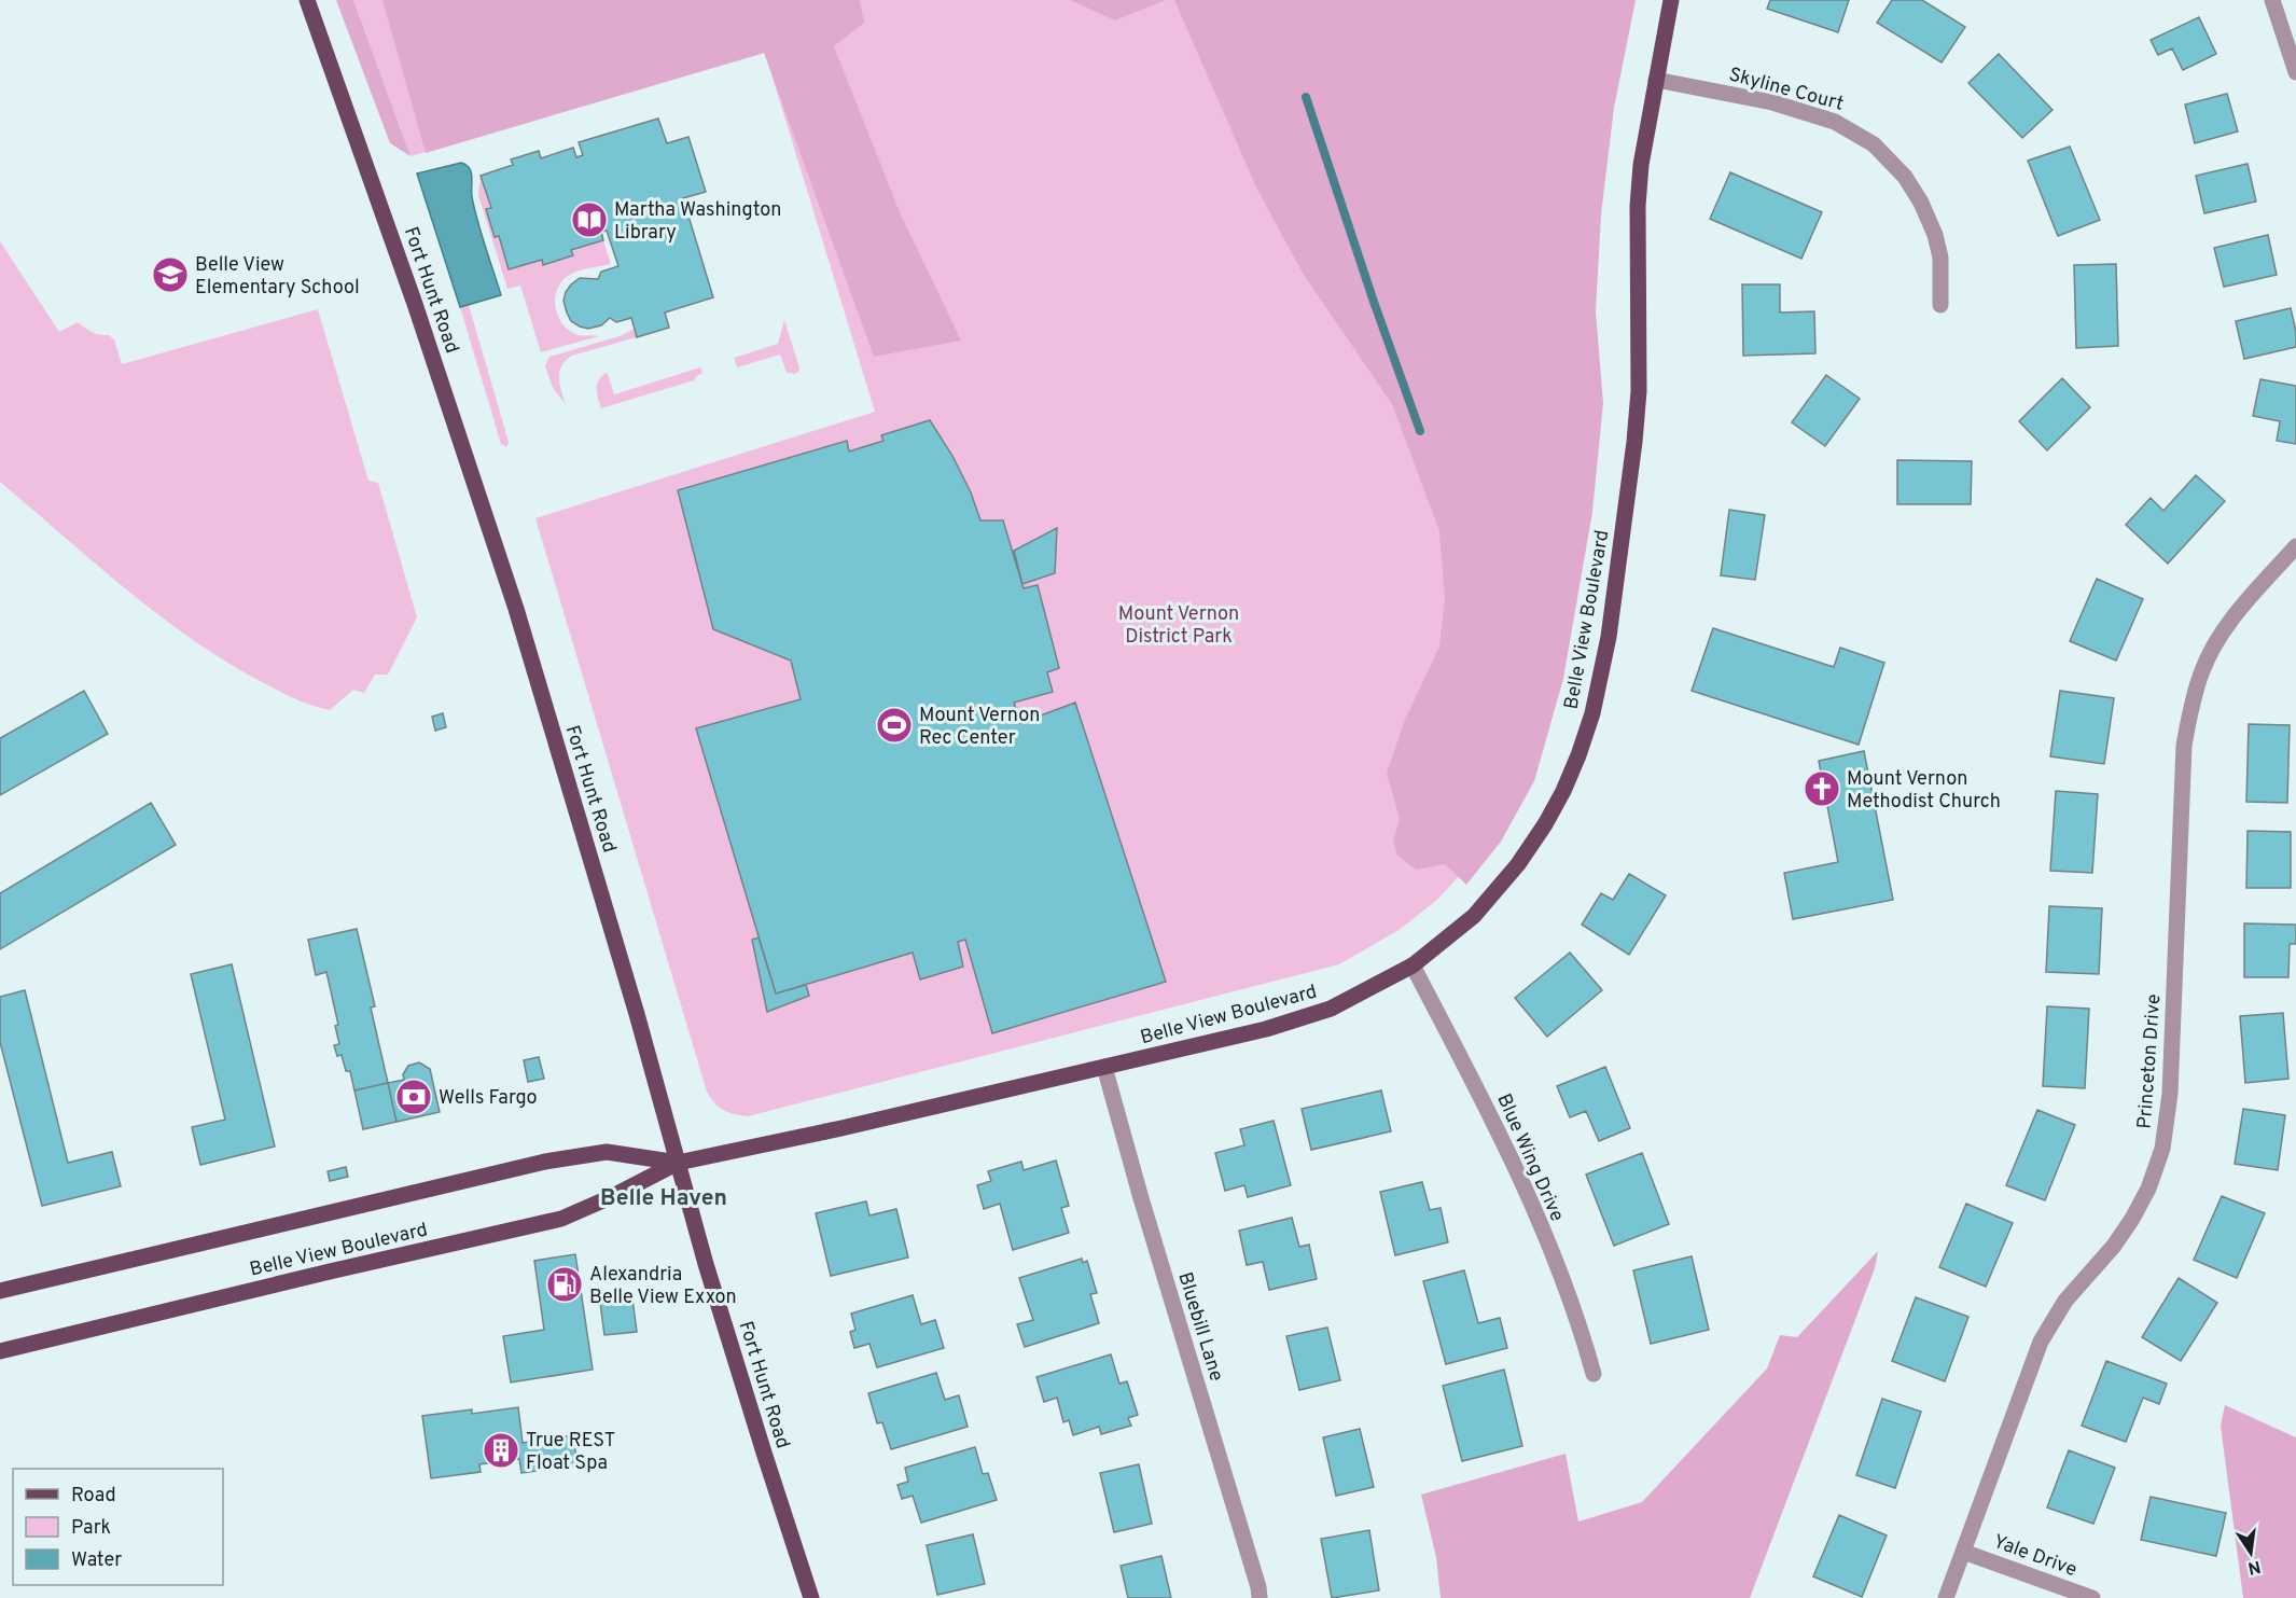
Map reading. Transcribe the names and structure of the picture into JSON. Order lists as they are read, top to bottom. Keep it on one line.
{"streets":{"main road":["Fort Hunt Road","Belle View Boulevard"],"street":["Skyline Court","Princeton Drive","Blue Wing Drive","Bluebill Lane","Yale Drive"]},"crossings":[["Skyline Court","Belle View Boulevard"],["Fort Hunt Road","Belle View Boulevard"],["Belle View Boulevard","Blue Wing Drive"],["Belle View Boulevard","Bluebill Lane"],["Princeton Drive","Yale Drive"]],"districts":["Belle Haven"],"parks":["Mount Vernon District Park"],"places":{"library":["Martha Washington Library"],"school or university":["Belle View Elementary School"],"sports":["Mount Vernon Rec Center"],"church":["Mount Vernon Methodist Church"],"bank":["Wells Fargo"],"fuel station":["Alexandria Belle View Exxon"],"building":["True REST Float Spa"]},"legend":["Road","Park","Water"],"north":"bottom"}
